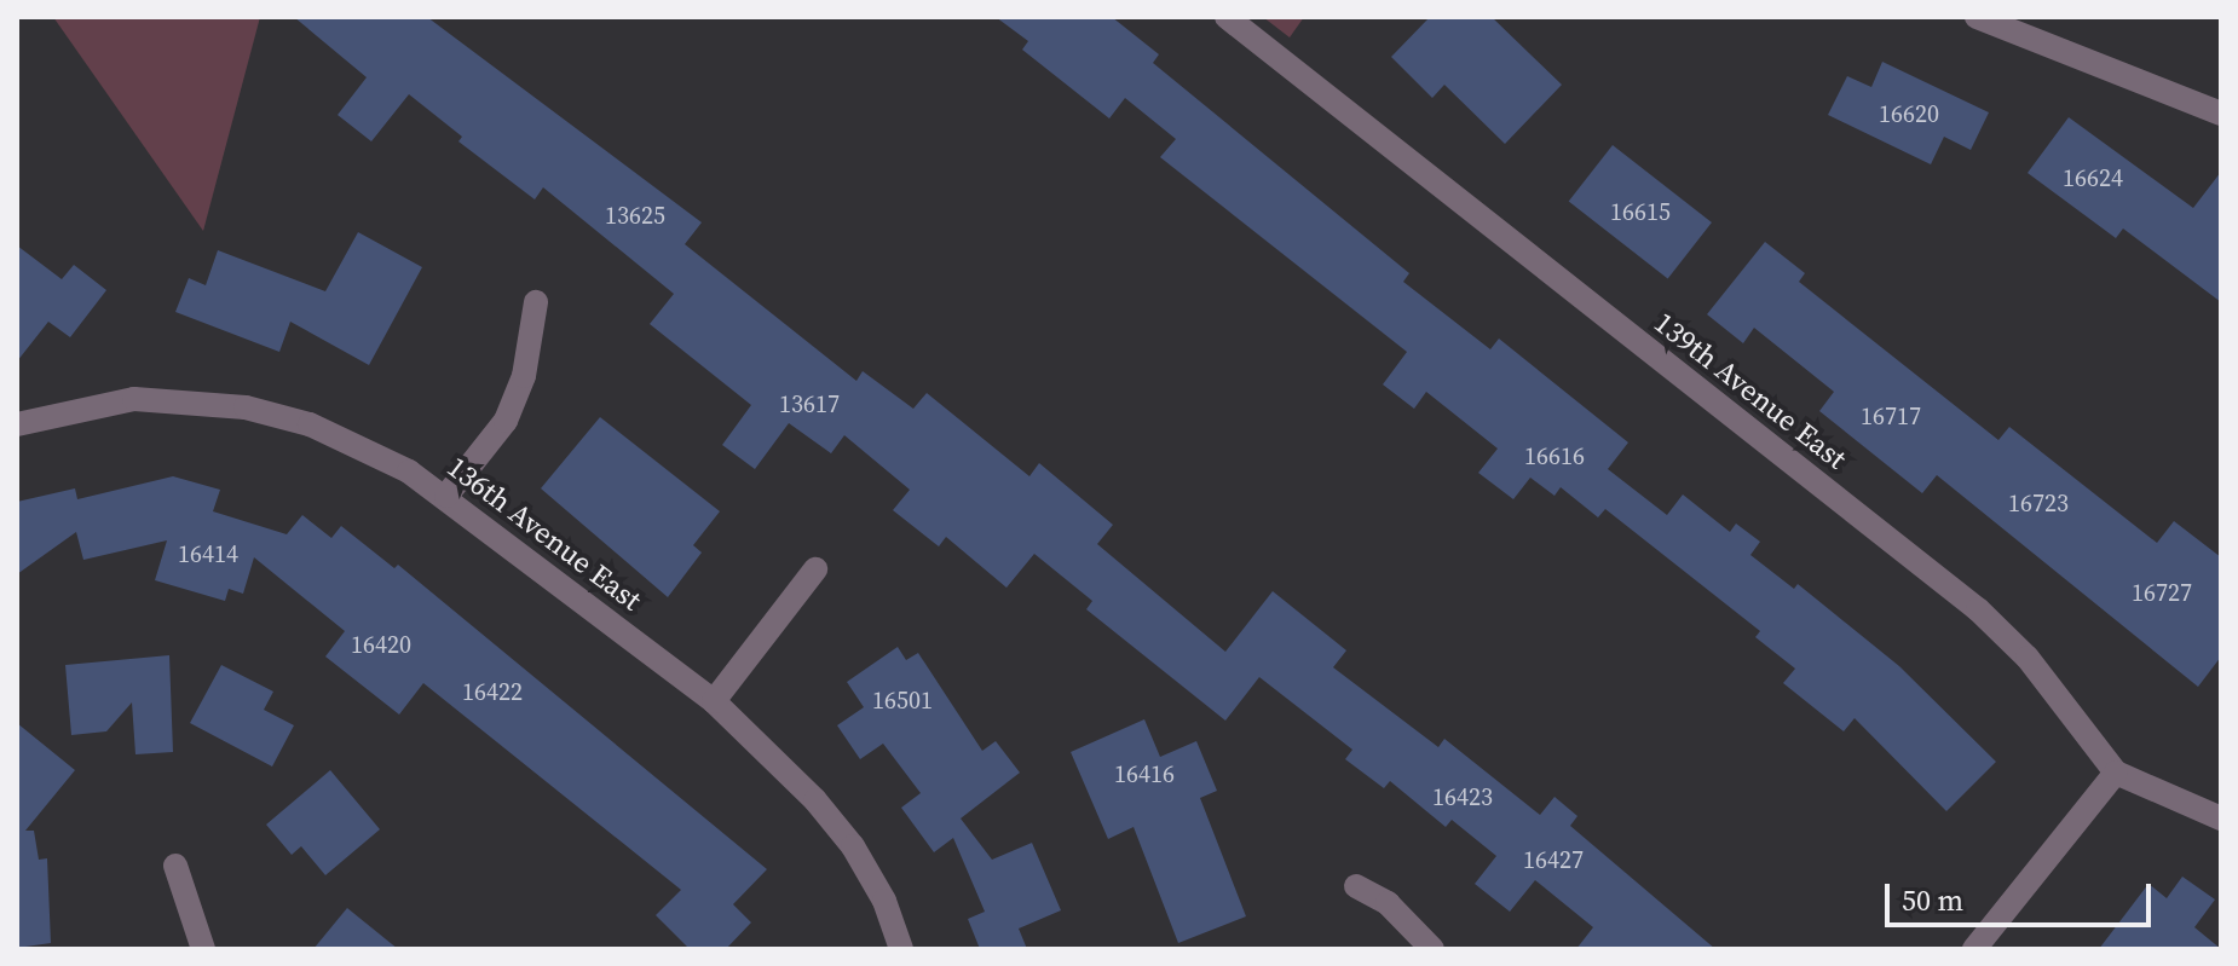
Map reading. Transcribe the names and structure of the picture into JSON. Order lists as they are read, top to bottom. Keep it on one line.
{"streets":{"street":["139th Avenue East","136th Avenue East"]},"house_numbers":["16620","16624","16615","13625","13617","16717","16616","16723","16414","16727","16420","16422","16501","16416","16423","16427"],"scale_bar":"50 m"}
